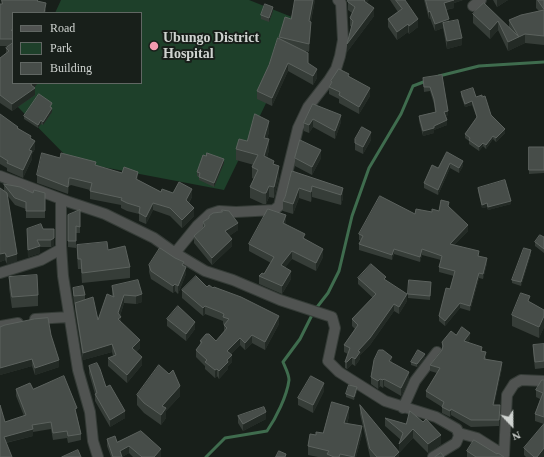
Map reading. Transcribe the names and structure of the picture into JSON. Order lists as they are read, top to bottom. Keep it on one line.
{"places":["Ubungo District Hospital"],"legend":["Road","Park","Building"],"north":"bottom"}
